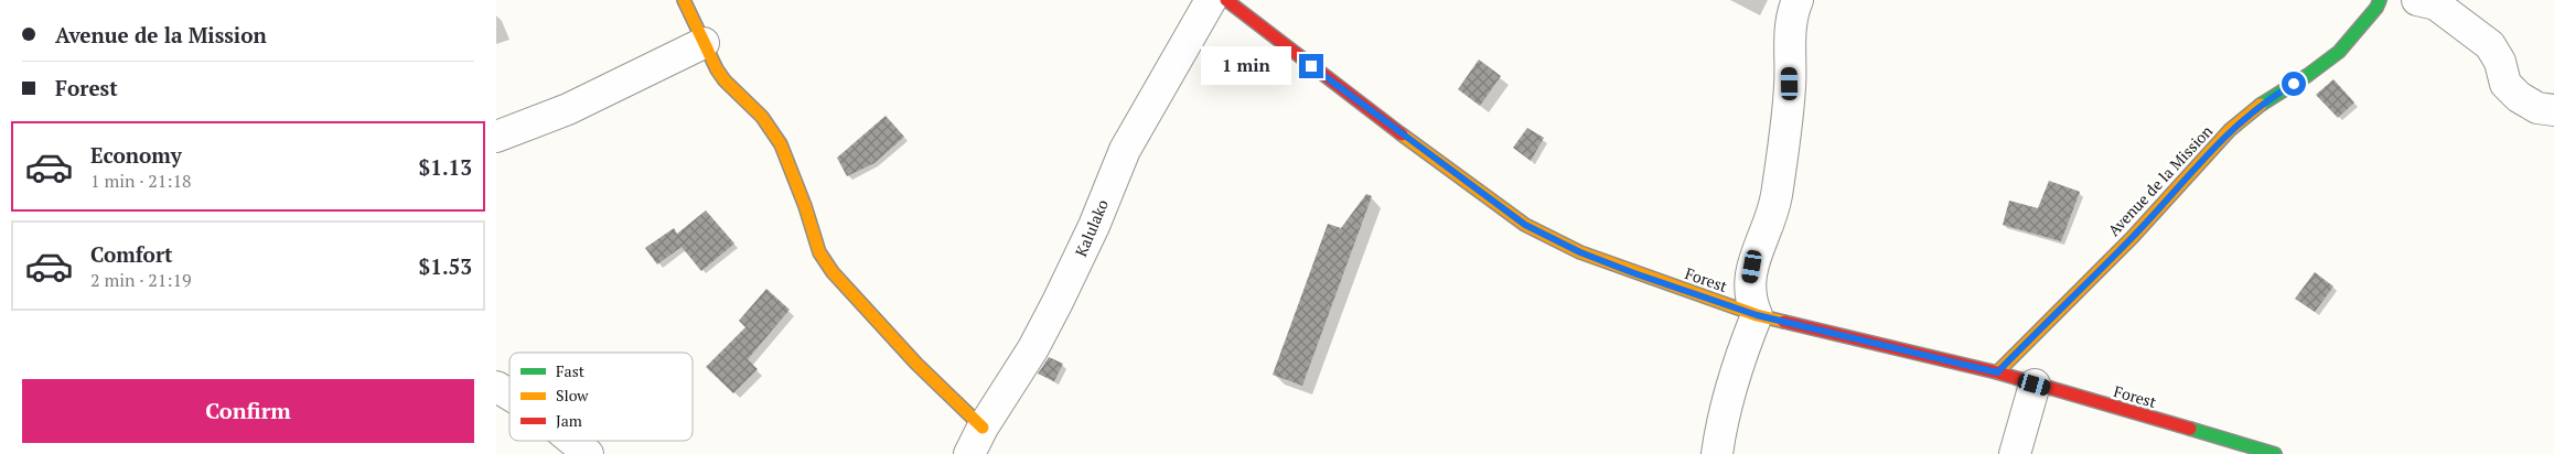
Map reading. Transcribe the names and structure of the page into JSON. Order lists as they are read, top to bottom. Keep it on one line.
{"streets":{"street":["Avenue de la Mission","Kalulako","Forest"]},"crossings":[["Avenue de la Mission","Forest"]],"legend":["Fast","Slow","Jam"],"page":{"banner":["Avenue de la Mission","Forest"],"bubble":"1 min","list":[{"name":"Economy","note":"1 min · 21:18","value":"$1.13"},{"name":"Comfort","note":"2 min · 21:19","value":"$1.53"}],"buttons":"Confirm"}}
